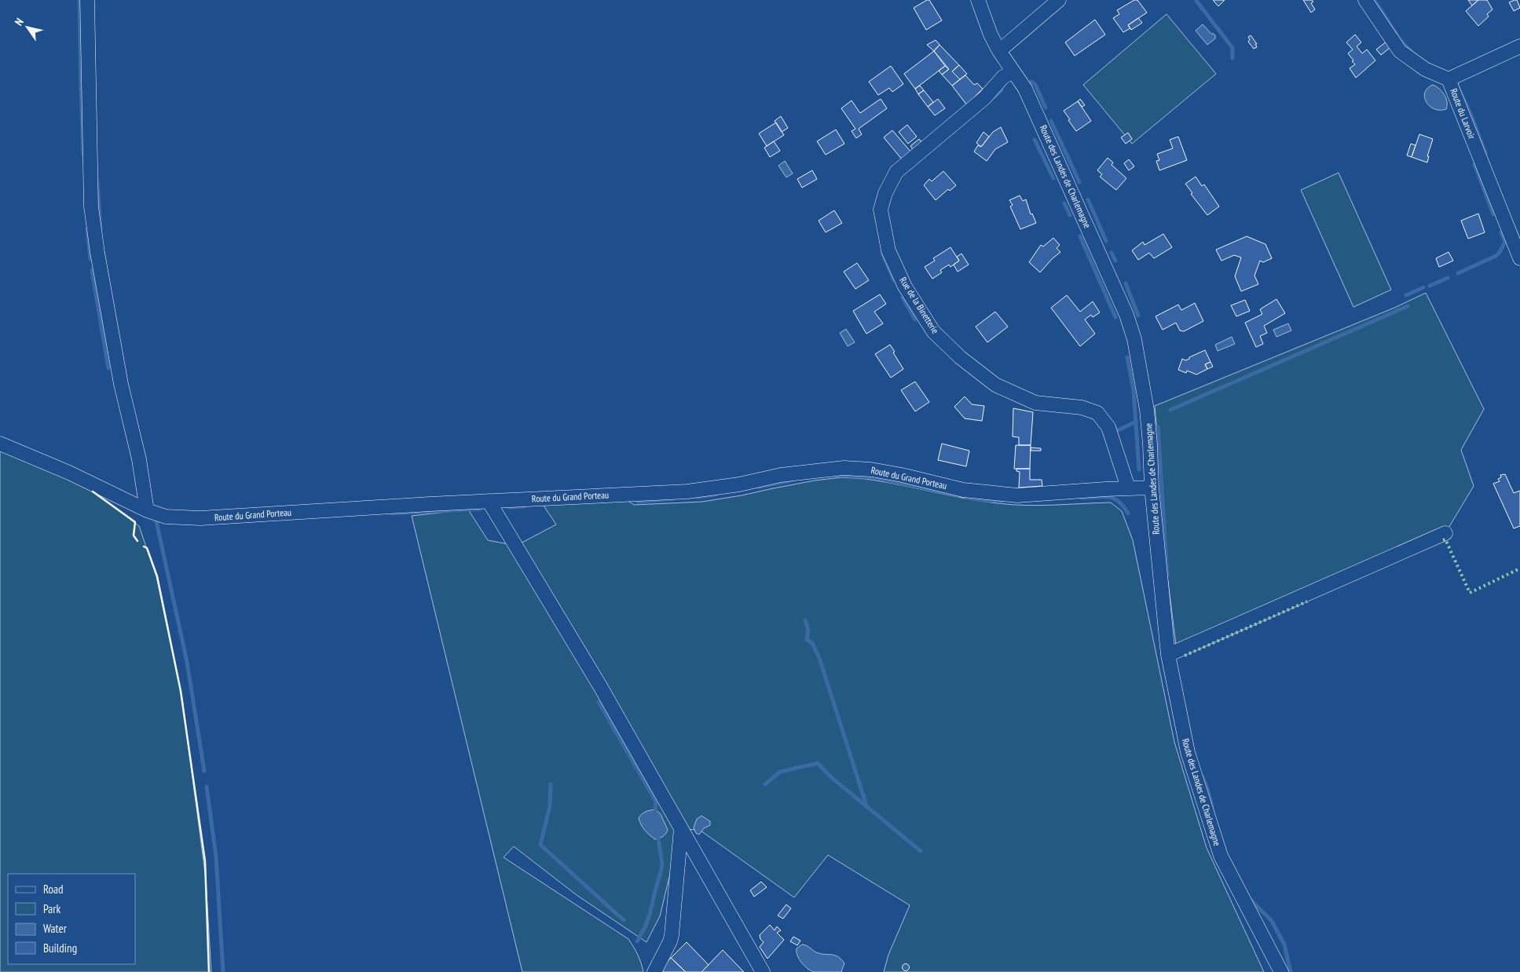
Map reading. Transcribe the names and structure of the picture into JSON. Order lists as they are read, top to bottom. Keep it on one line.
{"streets":{"street":["Route du Larvoir","Route des Landes de Charlemagne","Rue de la Binetterie","Route du Grand Porteau"]},"crossings":[["Route des Landes de Charlemagne","Rue de la Binetterie"],["Route des Landes de Charlemagne","Route du Grand Porteau"],["Rue de la Binetterie","Route du Grand Porteau"]],"legend":["Road","Park","Water","Building"],"north":"top left"}
